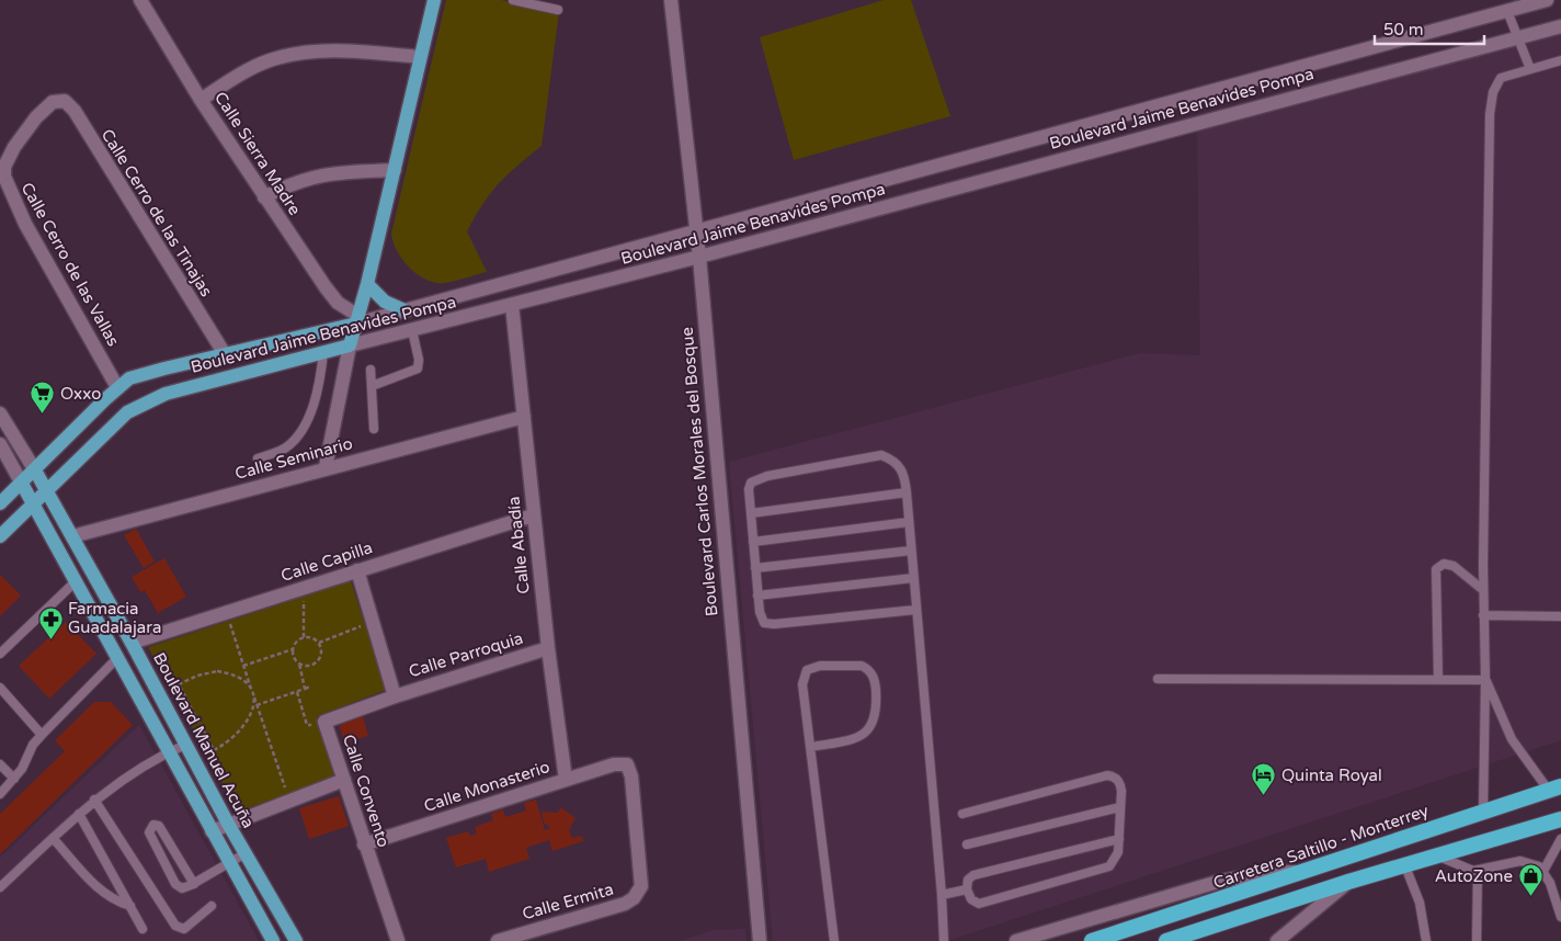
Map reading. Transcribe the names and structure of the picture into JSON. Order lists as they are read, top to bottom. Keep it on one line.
{"streets":{"highway":["Carretera Saltillo - Monterrey"],"main road":["Boulevard Jaime Benavides Pompa","Boulevard Manuel Acuña"],"street":["Calle Sierra Madre","Calle Cerro de las Tinajas","Calle Cerro de las Vallas","Calle Seminario","Boulevard Carlos Morales del Bosque","Calle Abadía","Calle Capilla","Calle Parroquia","Calle Monasterio","Calle Convento","Calle Ermita"]},"crossings":[["Boulevard Jaime Benavides Pompa","Calle Sierra Madre"],["Boulevard Jaime Benavides Pompa","Calle Cerro de las Tinajas"],["Boulevard Jaime Benavides Pompa","Calle Cerro de las Vallas"],["Boulevard Jaime Benavides Pompa","Boulevard Carlos Morales del Bosque"],["Boulevard Jaime Benavides Pompa","Calle Abadía"],["Boulevard Jaime Benavides Pompa","Boulevard Manuel Acuña"],["Calle Cerro de las Tinajas","Calle Cerro de las Vallas"],["Calle Seminario","Calle Abadía"],["Calle Seminario","Boulevard Manuel Acuña"],["Calle Abadía","Calle Capilla"],["Calle Abadía","Calle Parroquia"],["Calle Abadía","Calle Monasterio"],["Calle Capilla","Boulevard Manuel Acuña"],["Calle Parroquia","Calle Convento"],["Calle Monasterio","Calle Convento"],["Calle Monasterio","Calle Ermita"]],"places":{"supermarket":["Oxxo"],"pharmacy":["Farmacia Guadalajara"],"hotel":["Quinta Royal"],"shop":["AutoZone"]},"scale_bar":"50 m"}
